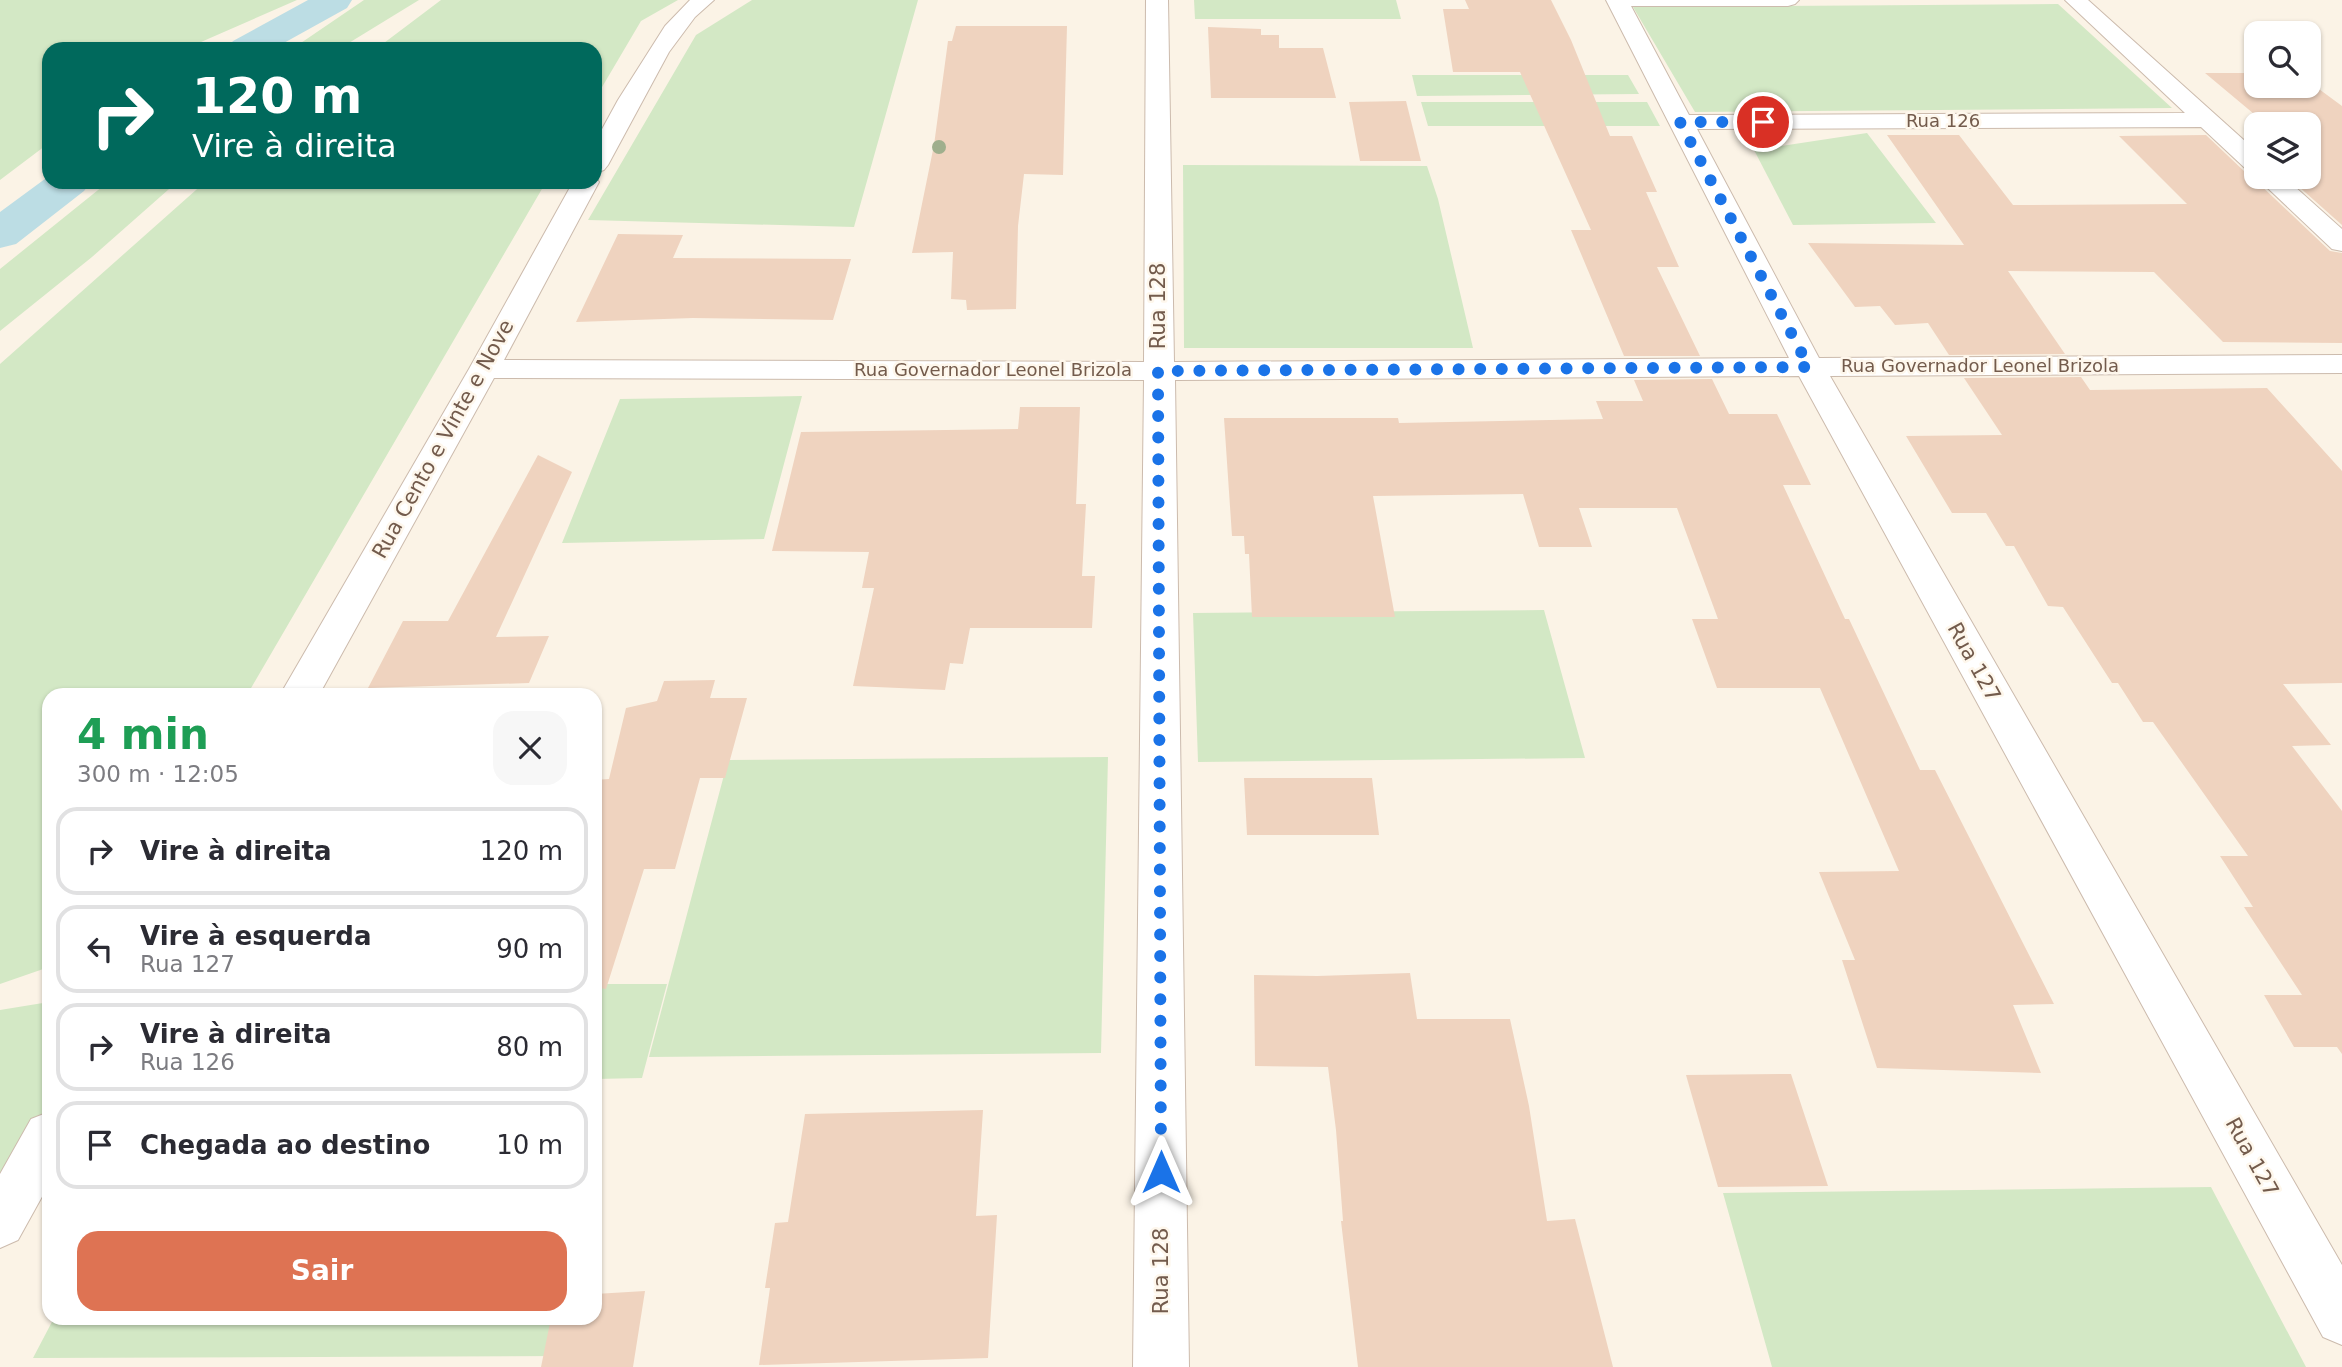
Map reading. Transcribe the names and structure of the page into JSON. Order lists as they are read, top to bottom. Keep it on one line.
{"streets":{"street":["Rua 126","Rua 128","Rua Governador Leonel Brizola","Rua Cento e Vinte e Nove","Rua 127"]},"crossings":[["Rua 126","Rua 127"],["Rua 128","Rua Governador Leonel Brizola"],["Rua Governador Leonel Brizola","Rua Cento e Vinte e Nove"],["Rua Governador Leonel Brizola","Rua 127"]],"page":{"turn":["120 m","Vire à direita"],"heading":["4 min","300 m · 12:05"],"list":[{"name":"Vire à direita","value":"120 m"},{"name":"Vire à esquerda","note":"Rua 127","value":"90 m"},{"name":"Vire à direita","note":"Rua 126","value":"80 m"},{"name":"Chegada ao destino","value":"10 m"}],"buttons":"Sair"}}
